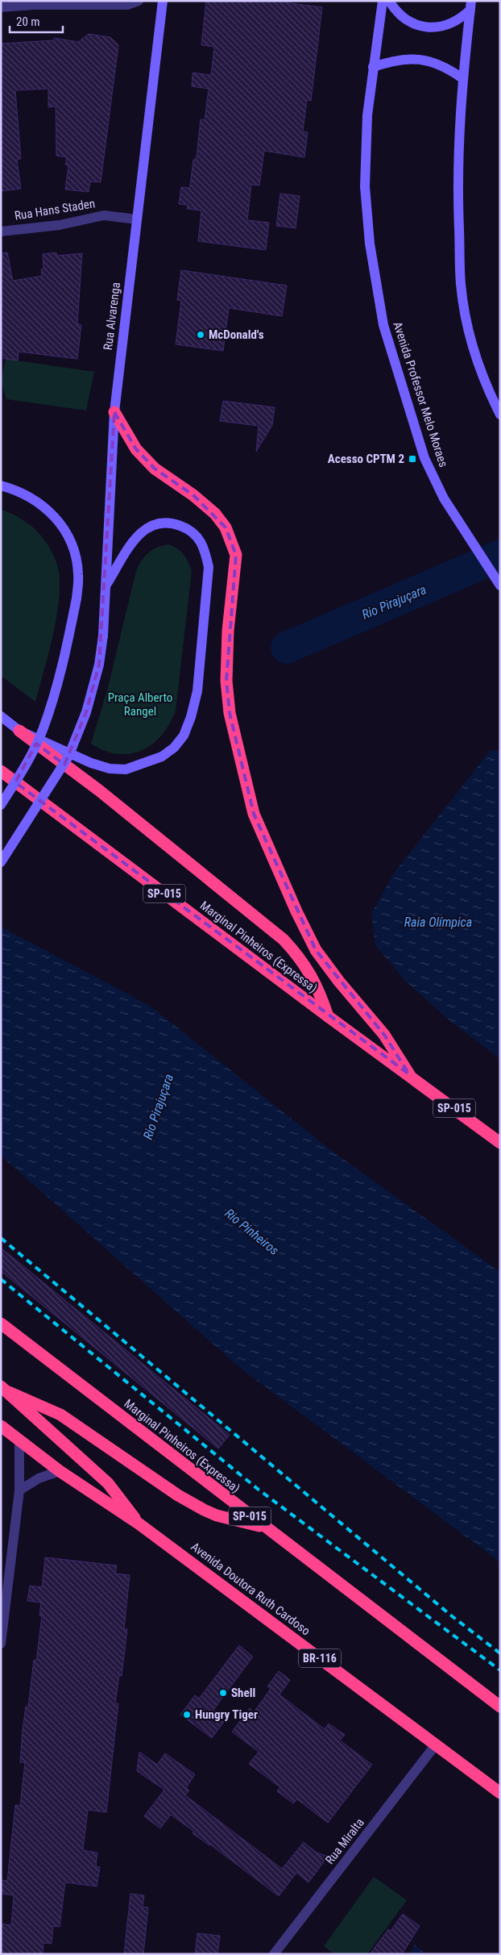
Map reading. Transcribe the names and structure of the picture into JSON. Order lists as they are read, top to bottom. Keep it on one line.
{"streets":{"highway":["SP-015","Marginal Pinheiros (Expressa)","Avenida Doutora Ruth Cardoso","BR-116"],"main road":["Rua Alvarenga","Avenida Professor Melo Moraes"],"street":["Rua Hans Staden","Rua Miralta"]},"crossings":[["Rua Hans Staden","Rua Alvarenga"],["Avenida Doutora Ruth Cardoso","Rua Miralta"]],"water":["Rio Pirajuçara","Raia Olímpica","Rio Pinheiros"],"parks":["Praça Alberto Rangel"],"places":{"other":["McDonald's","Shell","Hungry Tiger"],"transit":["Acesso CPTM 2"]},"scale_bar":"20 m"}
